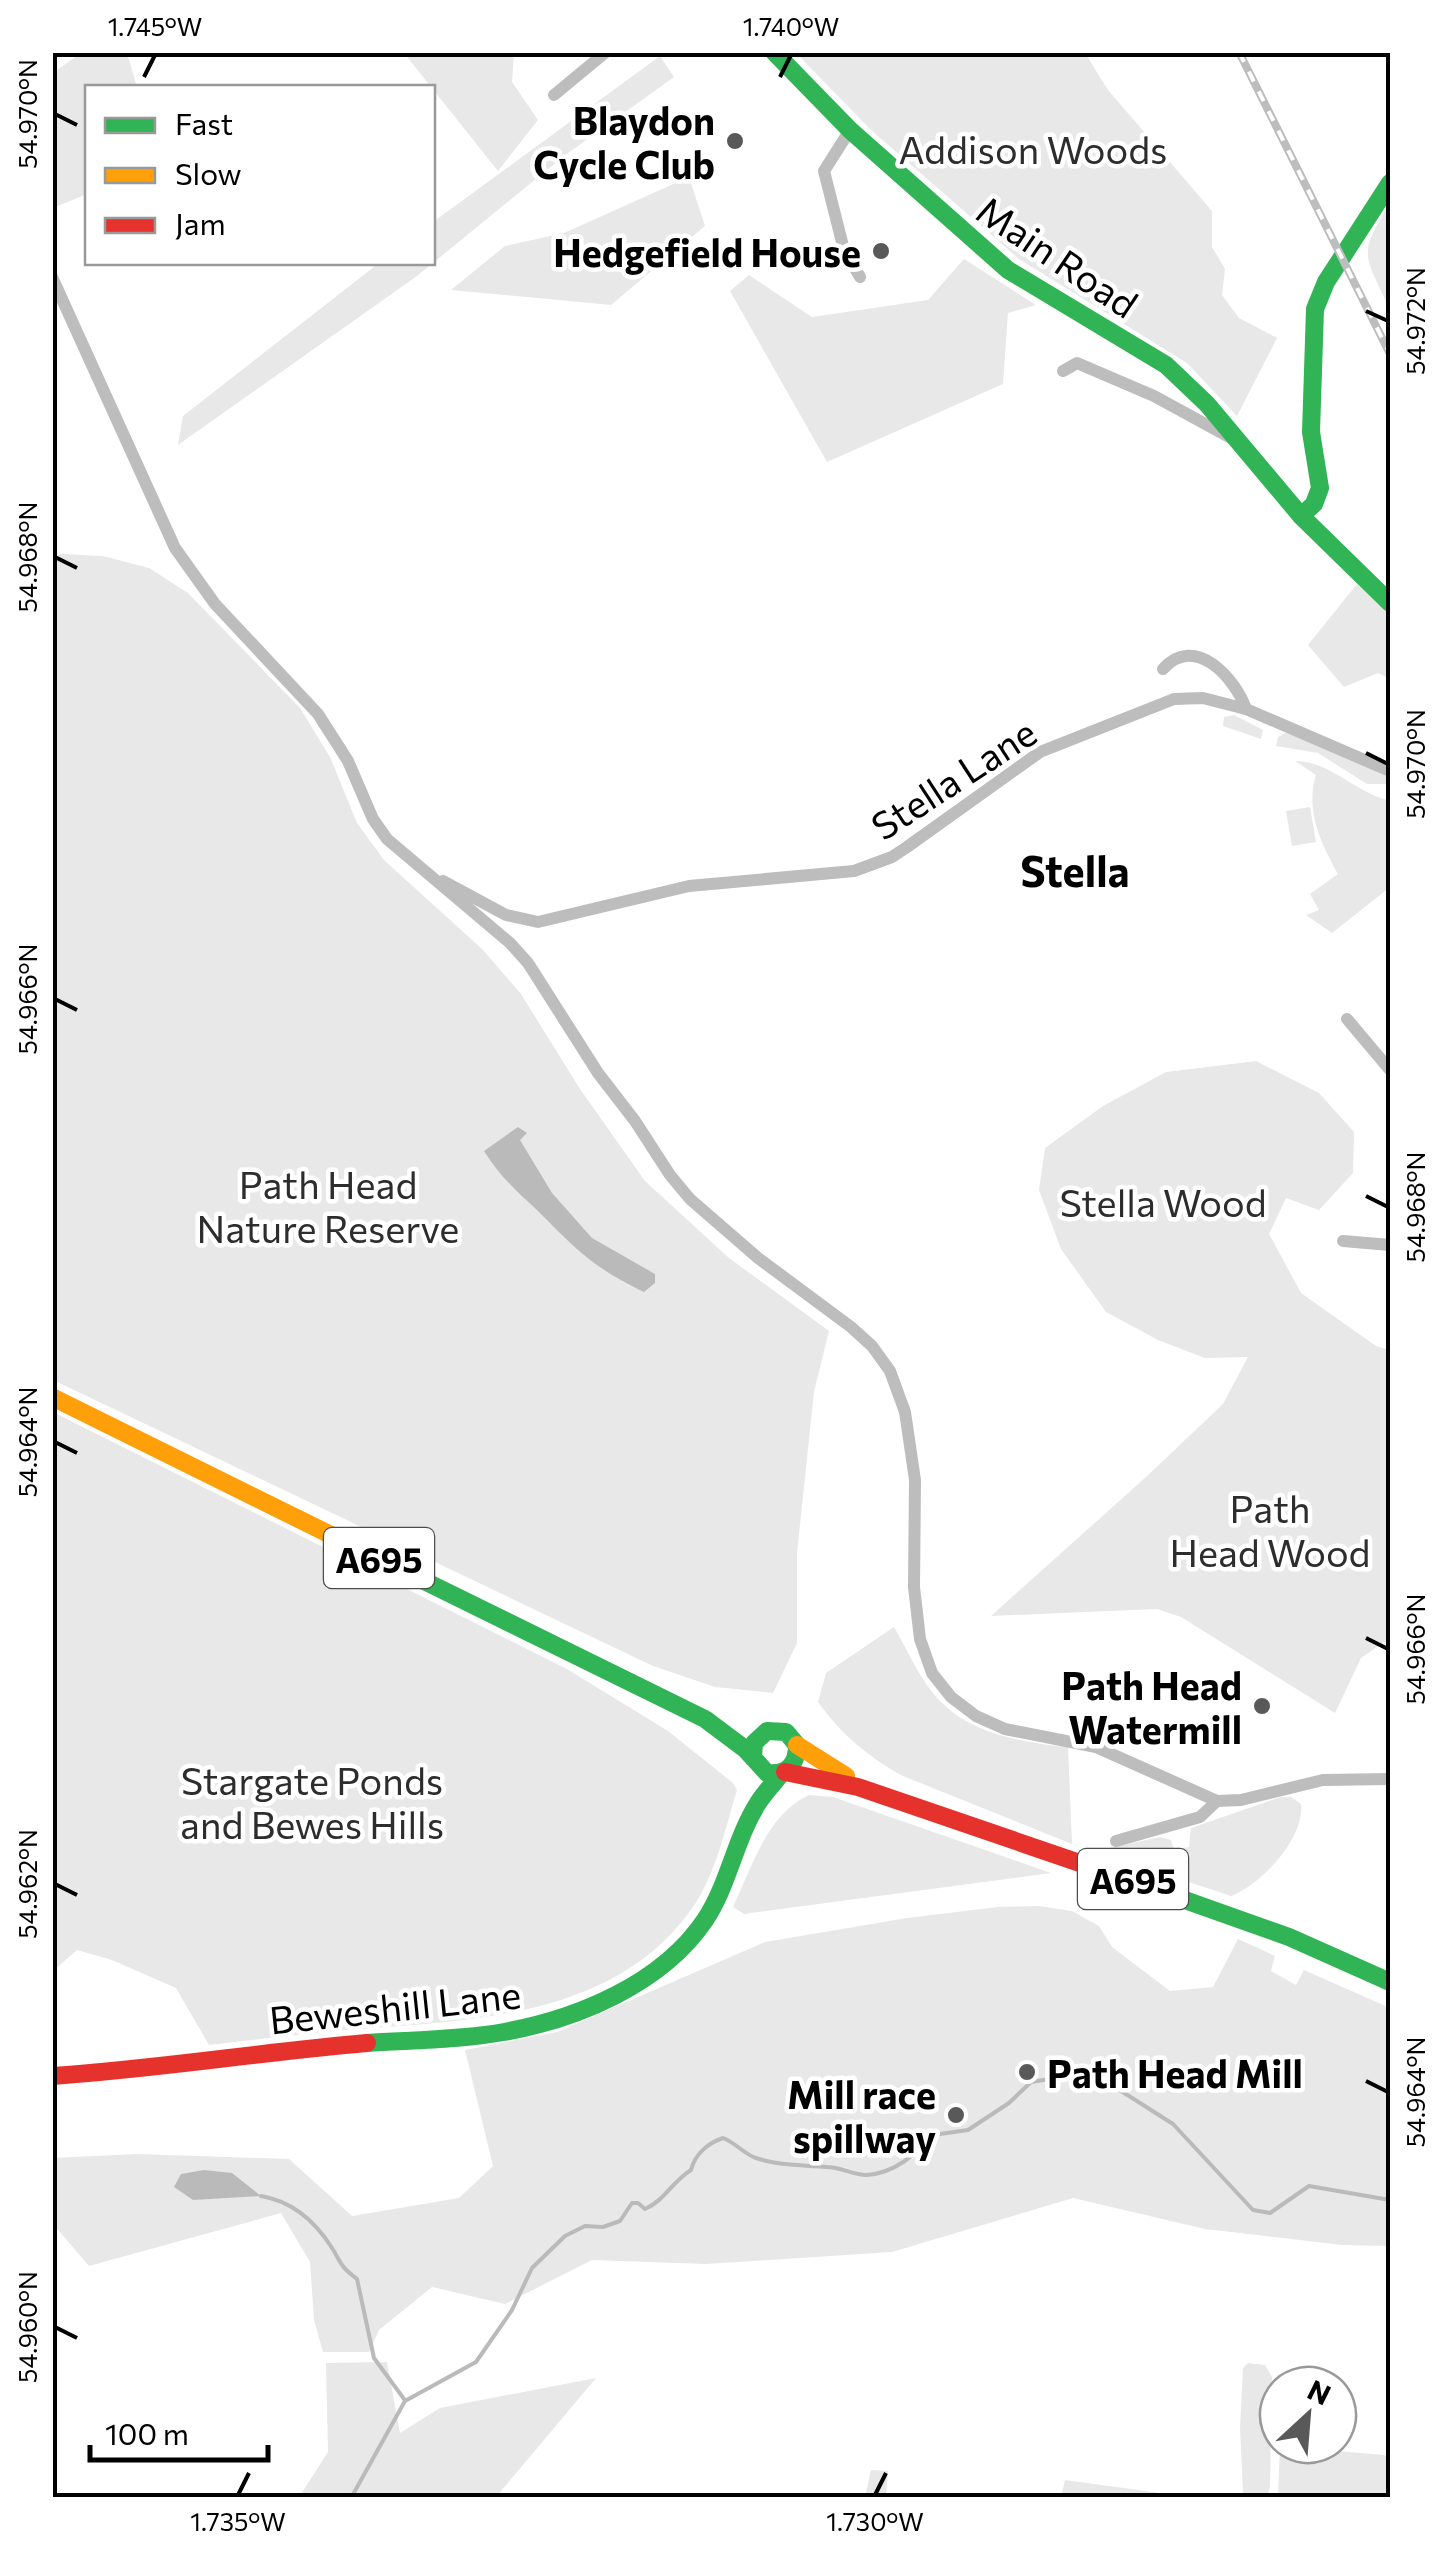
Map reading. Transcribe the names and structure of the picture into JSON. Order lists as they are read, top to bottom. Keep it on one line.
{"streets":{"main road":["Main Road","A695","Beweshill Lane"],"street":["Stella Lane"]},"crossings":[["A695","Beweshill Lane"]],"districts":["Stella"],"parks":["Addison Woods","Path Head Nature Reserve","Stella Wood","Path Head Wood","Stargate Ponds and Bewes Hills"],"places":["Blaydon Cycle Club","Hedgefield House","Path Head Watermill","Path Head Mill","Mill race spillway"],"legend":["Fast","Slow","Jam"],"scale_bar":"100 m","north":"top right","coordinates":["1.745°W","1.740°W","54.970°N","54.972°N","54.968°N","54.966°N","54.964°N","54.962°N","54.960°N","1.735°W","1.730°W"]}
